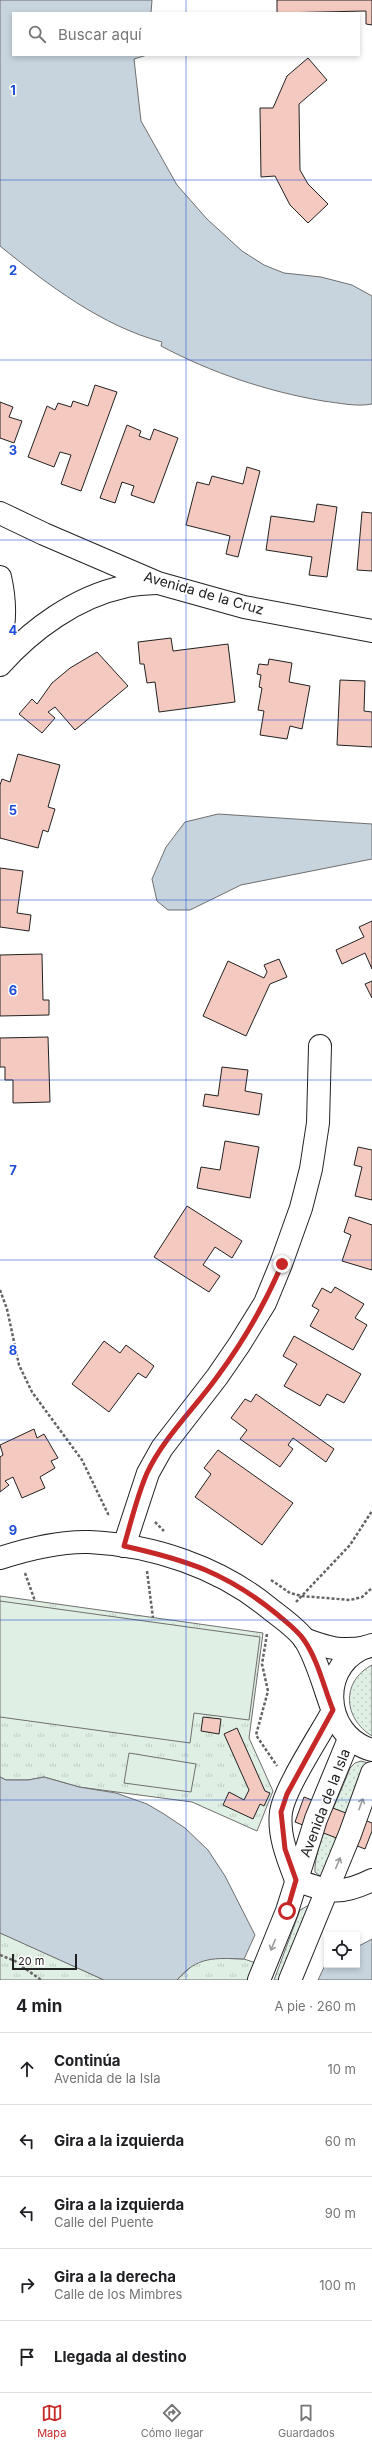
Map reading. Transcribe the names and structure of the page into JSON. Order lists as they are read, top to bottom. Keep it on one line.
{"streets":{"street":["Avenida de la Cruz","Avenida de la Isla"]},"scale_bar":"20 m","page":{"search":"Buscar aquí","scale":"20 m","heading":["4 min","A pie · 260 m"],"list":[["Continúa","Avenida de la Isla","10 m"],["Gira a la izquierda","60 m"],["Gira a la izquierda","Calle del Puente","90 m"],["Gira a la derecha","Calle de los Mimbres","100 m"],"Llegada al destino"],"nav":["Mapa","Cómo llegar","Guardados"]},"grid":{"rows":["1","2","3","4","5","6","7","8","9"]}}
